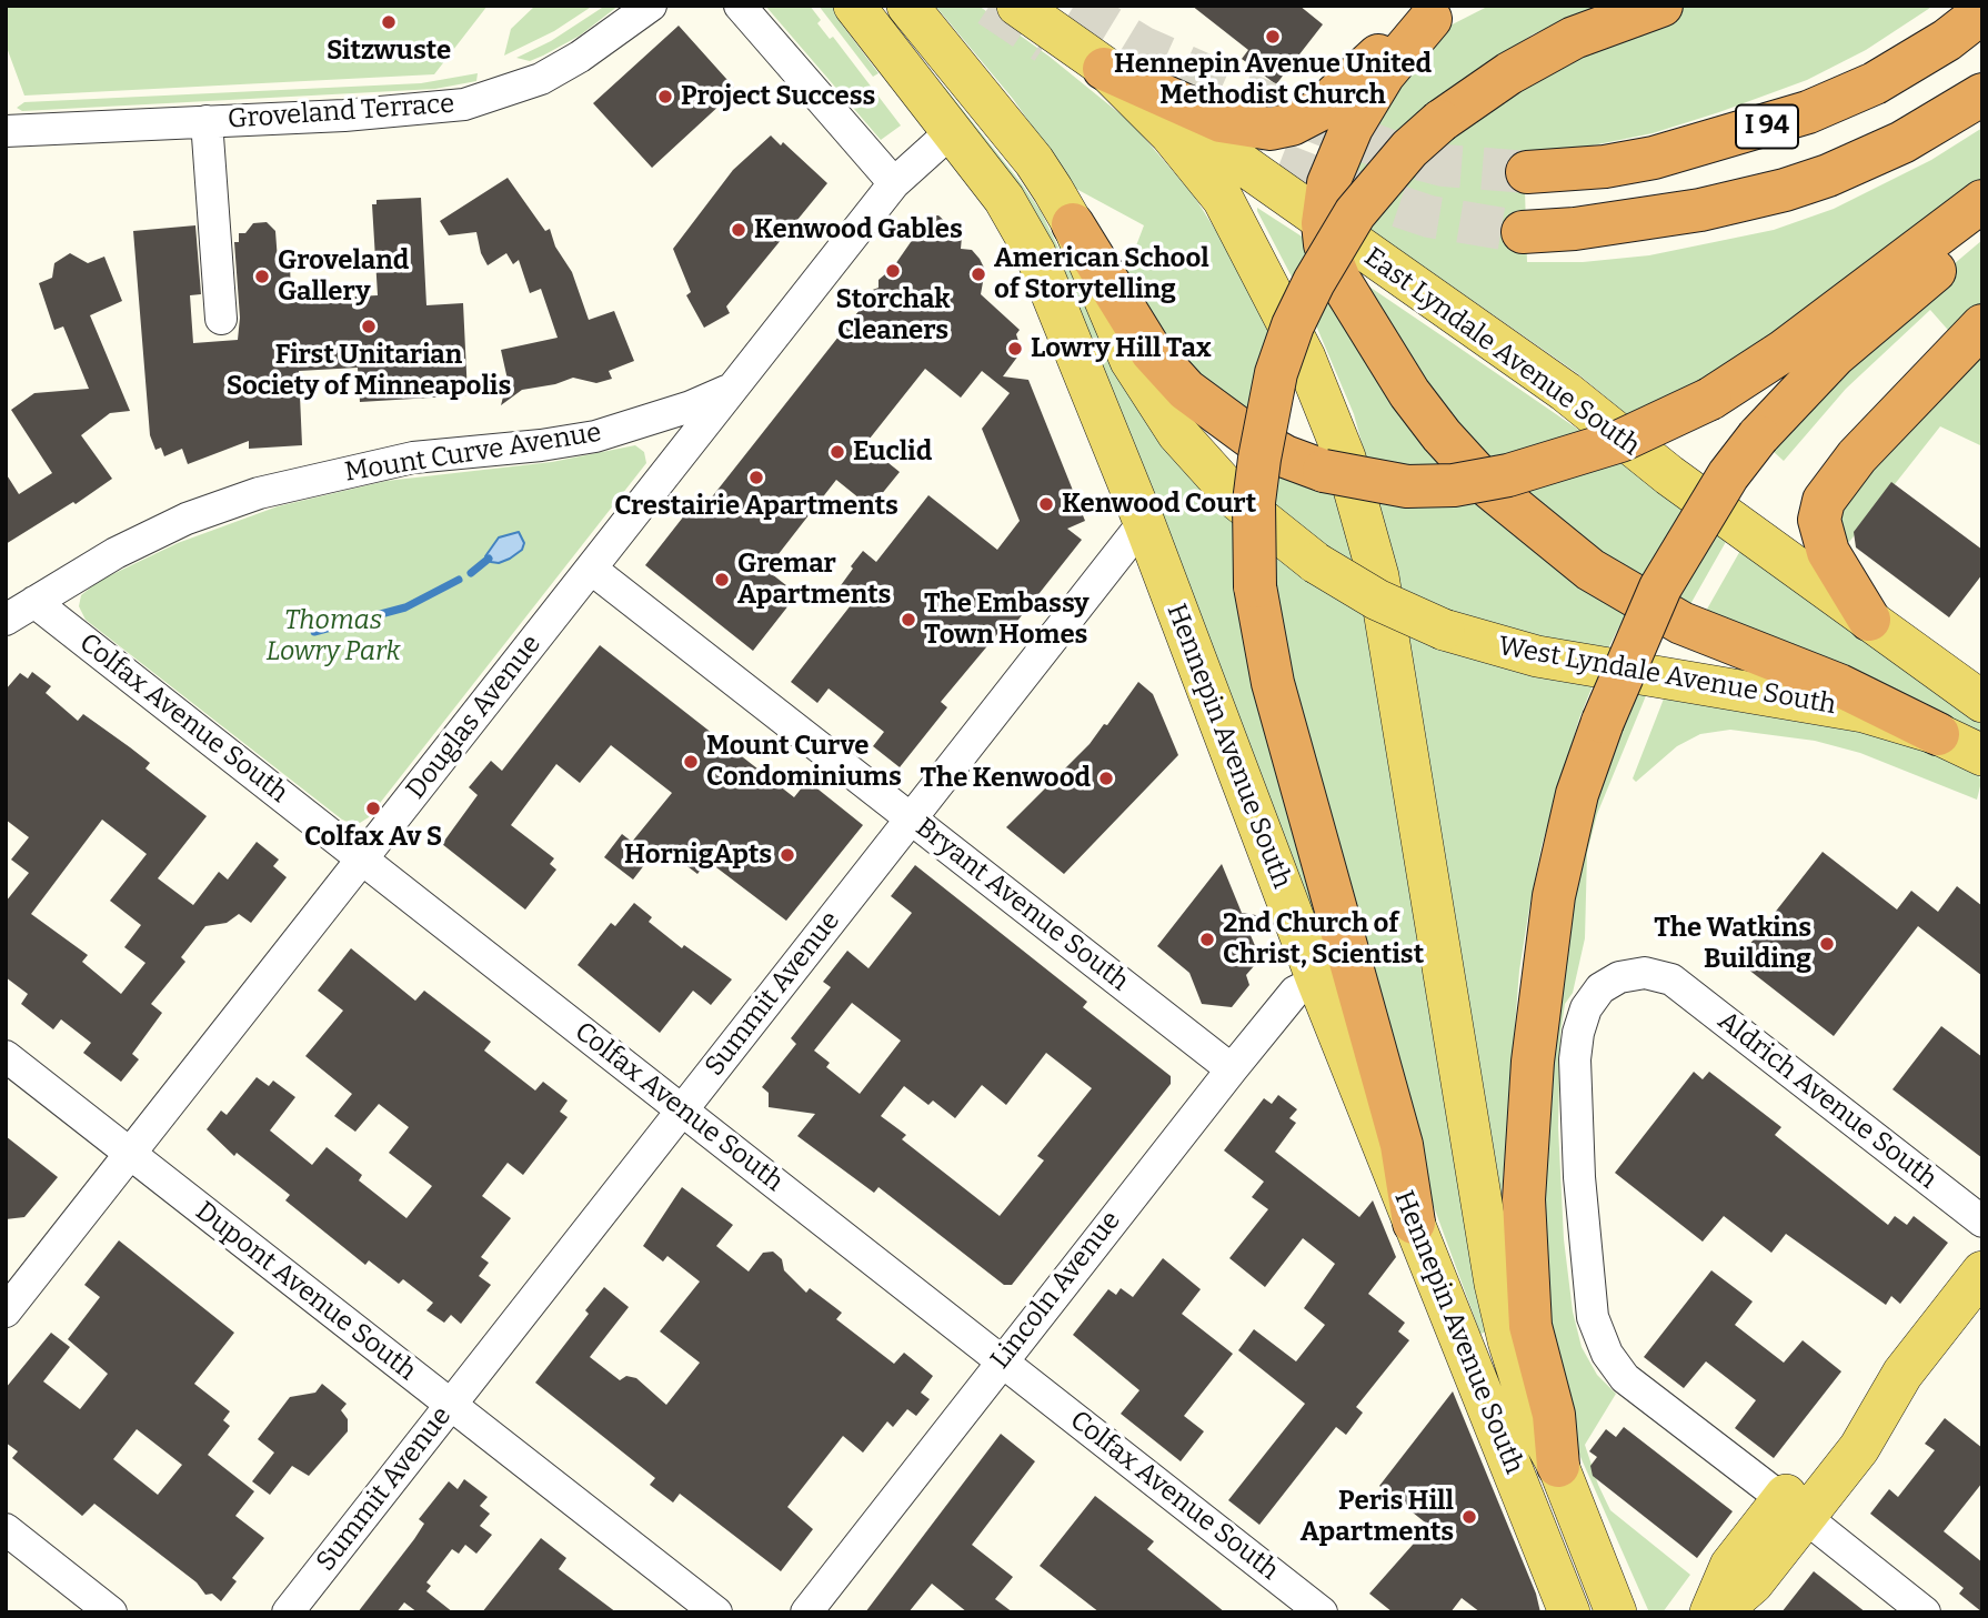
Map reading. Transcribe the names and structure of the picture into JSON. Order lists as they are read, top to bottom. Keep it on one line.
{"streets":{"highway":["I 94"],"main road":["East Lyndale Avenue South","West Lyndale Avenue South","Hennepin Avenue South"],"street":["Groveland Terrace","Mount Curve Avenue","Douglas Avenue","Colfax Avenue South","Bryant Avenue South","Summit Avenue","Aldrich Avenue South","Lincoln Avenue","Dupont Avenue South"]},"crossings":[["East Lyndale Avenue South","Hennepin Avenue South"],["Mount Curve Avenue","Douglas Avenue"],["Mount Curve Avenue","Colfax Avenue South"],["Douglas Avenue","Colfax Avenue South"],["Douglas Avenue","Hennepin Avenue South"],["Douglas Avenue","Bryant Avenue South"],["Douglas Avenue","Dupont Avenue South"],["Colfax Avenue South","Summit Avenue"],["Colfax Avenue South","Lincoln Avenue"],["Hennepin Avenue South","Summit Avenue"],["Hennepin Avenue South","Lincoln Avenue"],["Bryant Avenue South","Summit Avenue"],["Bryant Avenue South","Lincoln Avenue"],["Summit Avenue","Dupont Avenue South"]],"parks":["Thomas Lowry Park"],"places":["Sitzwuste","Hennepin Avenue United Methodist Church","Project Success","Kenwood Gables","Storchak Cleaners","American School of Storytelling","Groveland Gallery","First Unitarian Society of Minneapolis","Lowry Hill Tax","Euclid","Crestairie Apartments","Kenwood Court","Gremar Apartments","The Embassy Town Homes","Mount Curve Condominiums","The Kenwood","Colfax Av S","HornigApts","2nd Church of Christ, Scientist","The Watkins Building","Peris Hill Apartments"]}
